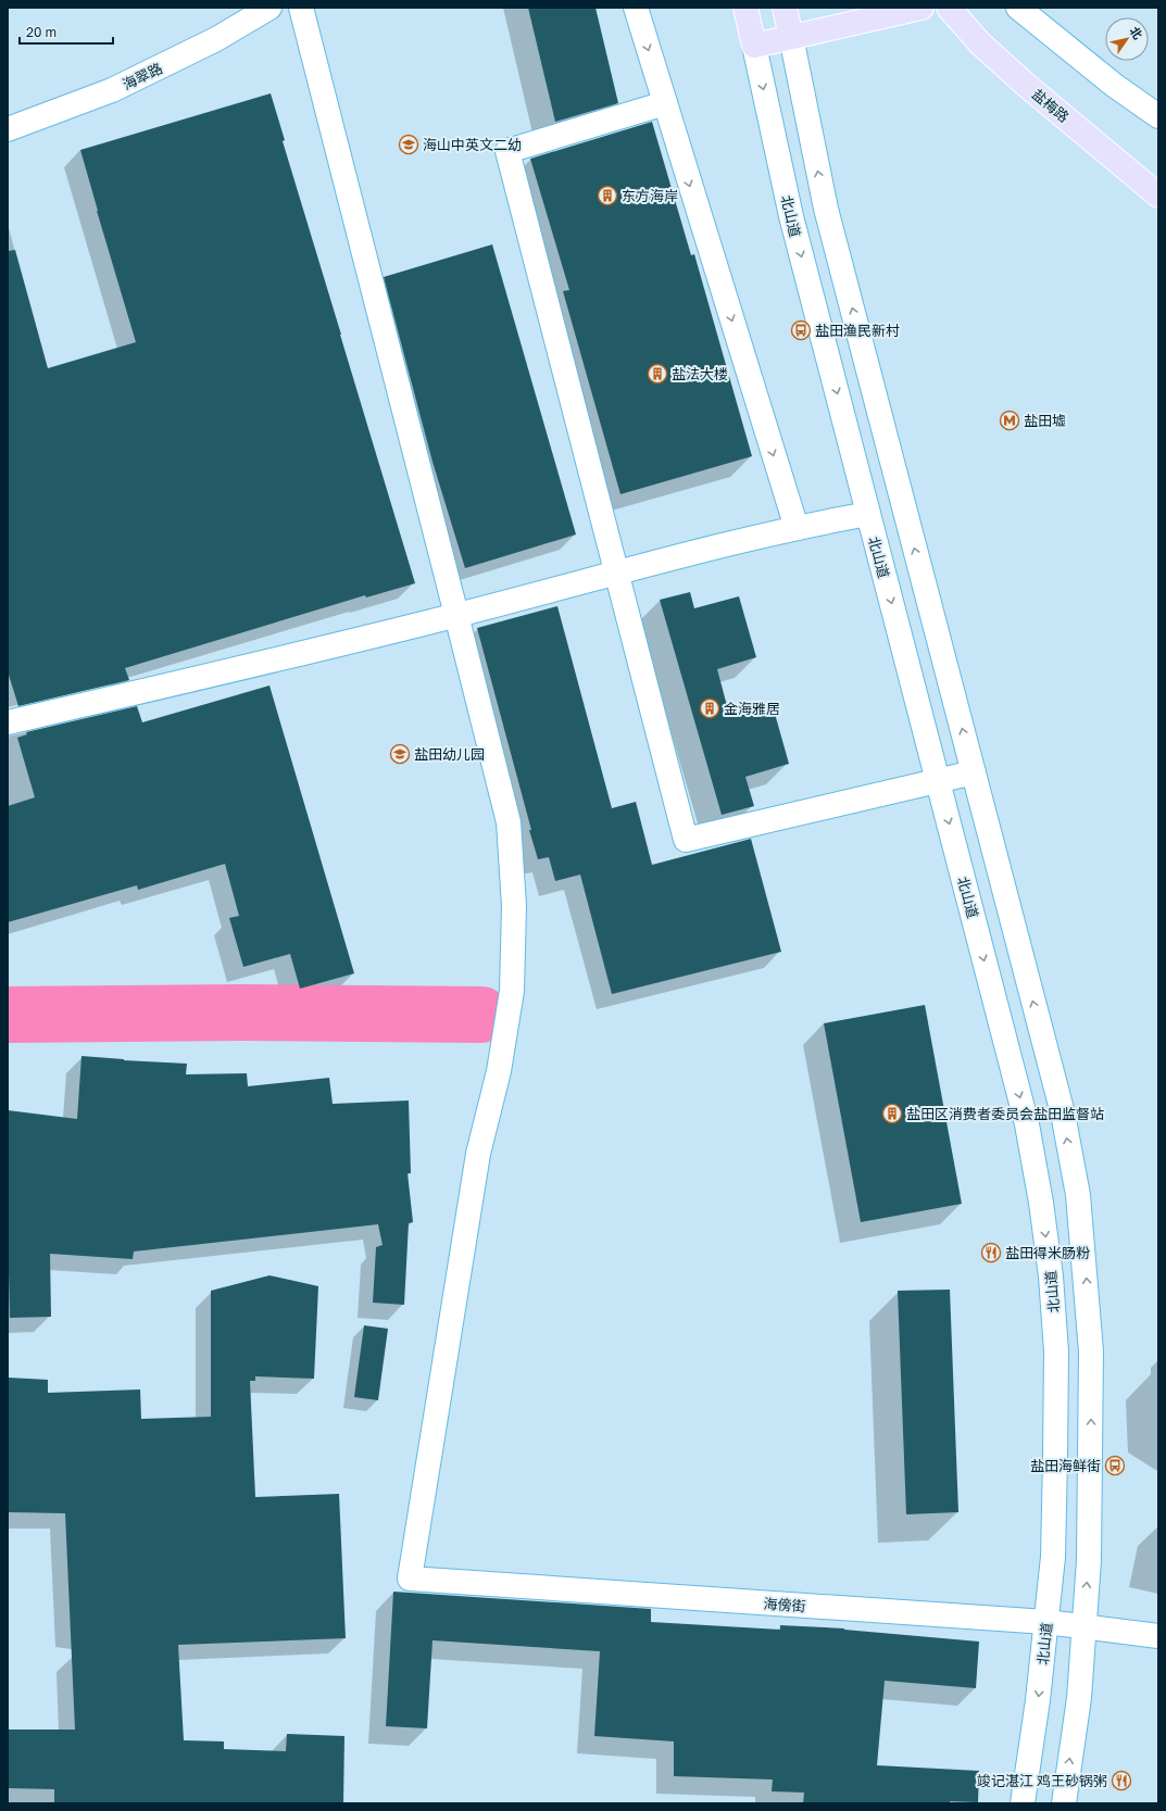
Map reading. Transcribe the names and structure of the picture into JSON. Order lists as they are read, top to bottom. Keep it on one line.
{"streets":{"main road":["盐梅路","北山道"],"street":["海翠路","海傍街"]},"crossings":[["北山道","海傍街"]],"one_way":["北山道"],"places":{"school or university":["海山中英文二幼","盐田幼儿园"],"building":["东方海岸","盐法大楼","金海雅居","盐田区消费者委员会盐田监督站"],"bus stop":["盐田渔民新村","盐田海鲜街"],"metro station":["盐田墟"],"restaurant":["盐田得米肠粉","竣记湛江 鸡王砂锅粥"]},"scale_bar":"20 m","north":"top right"}
